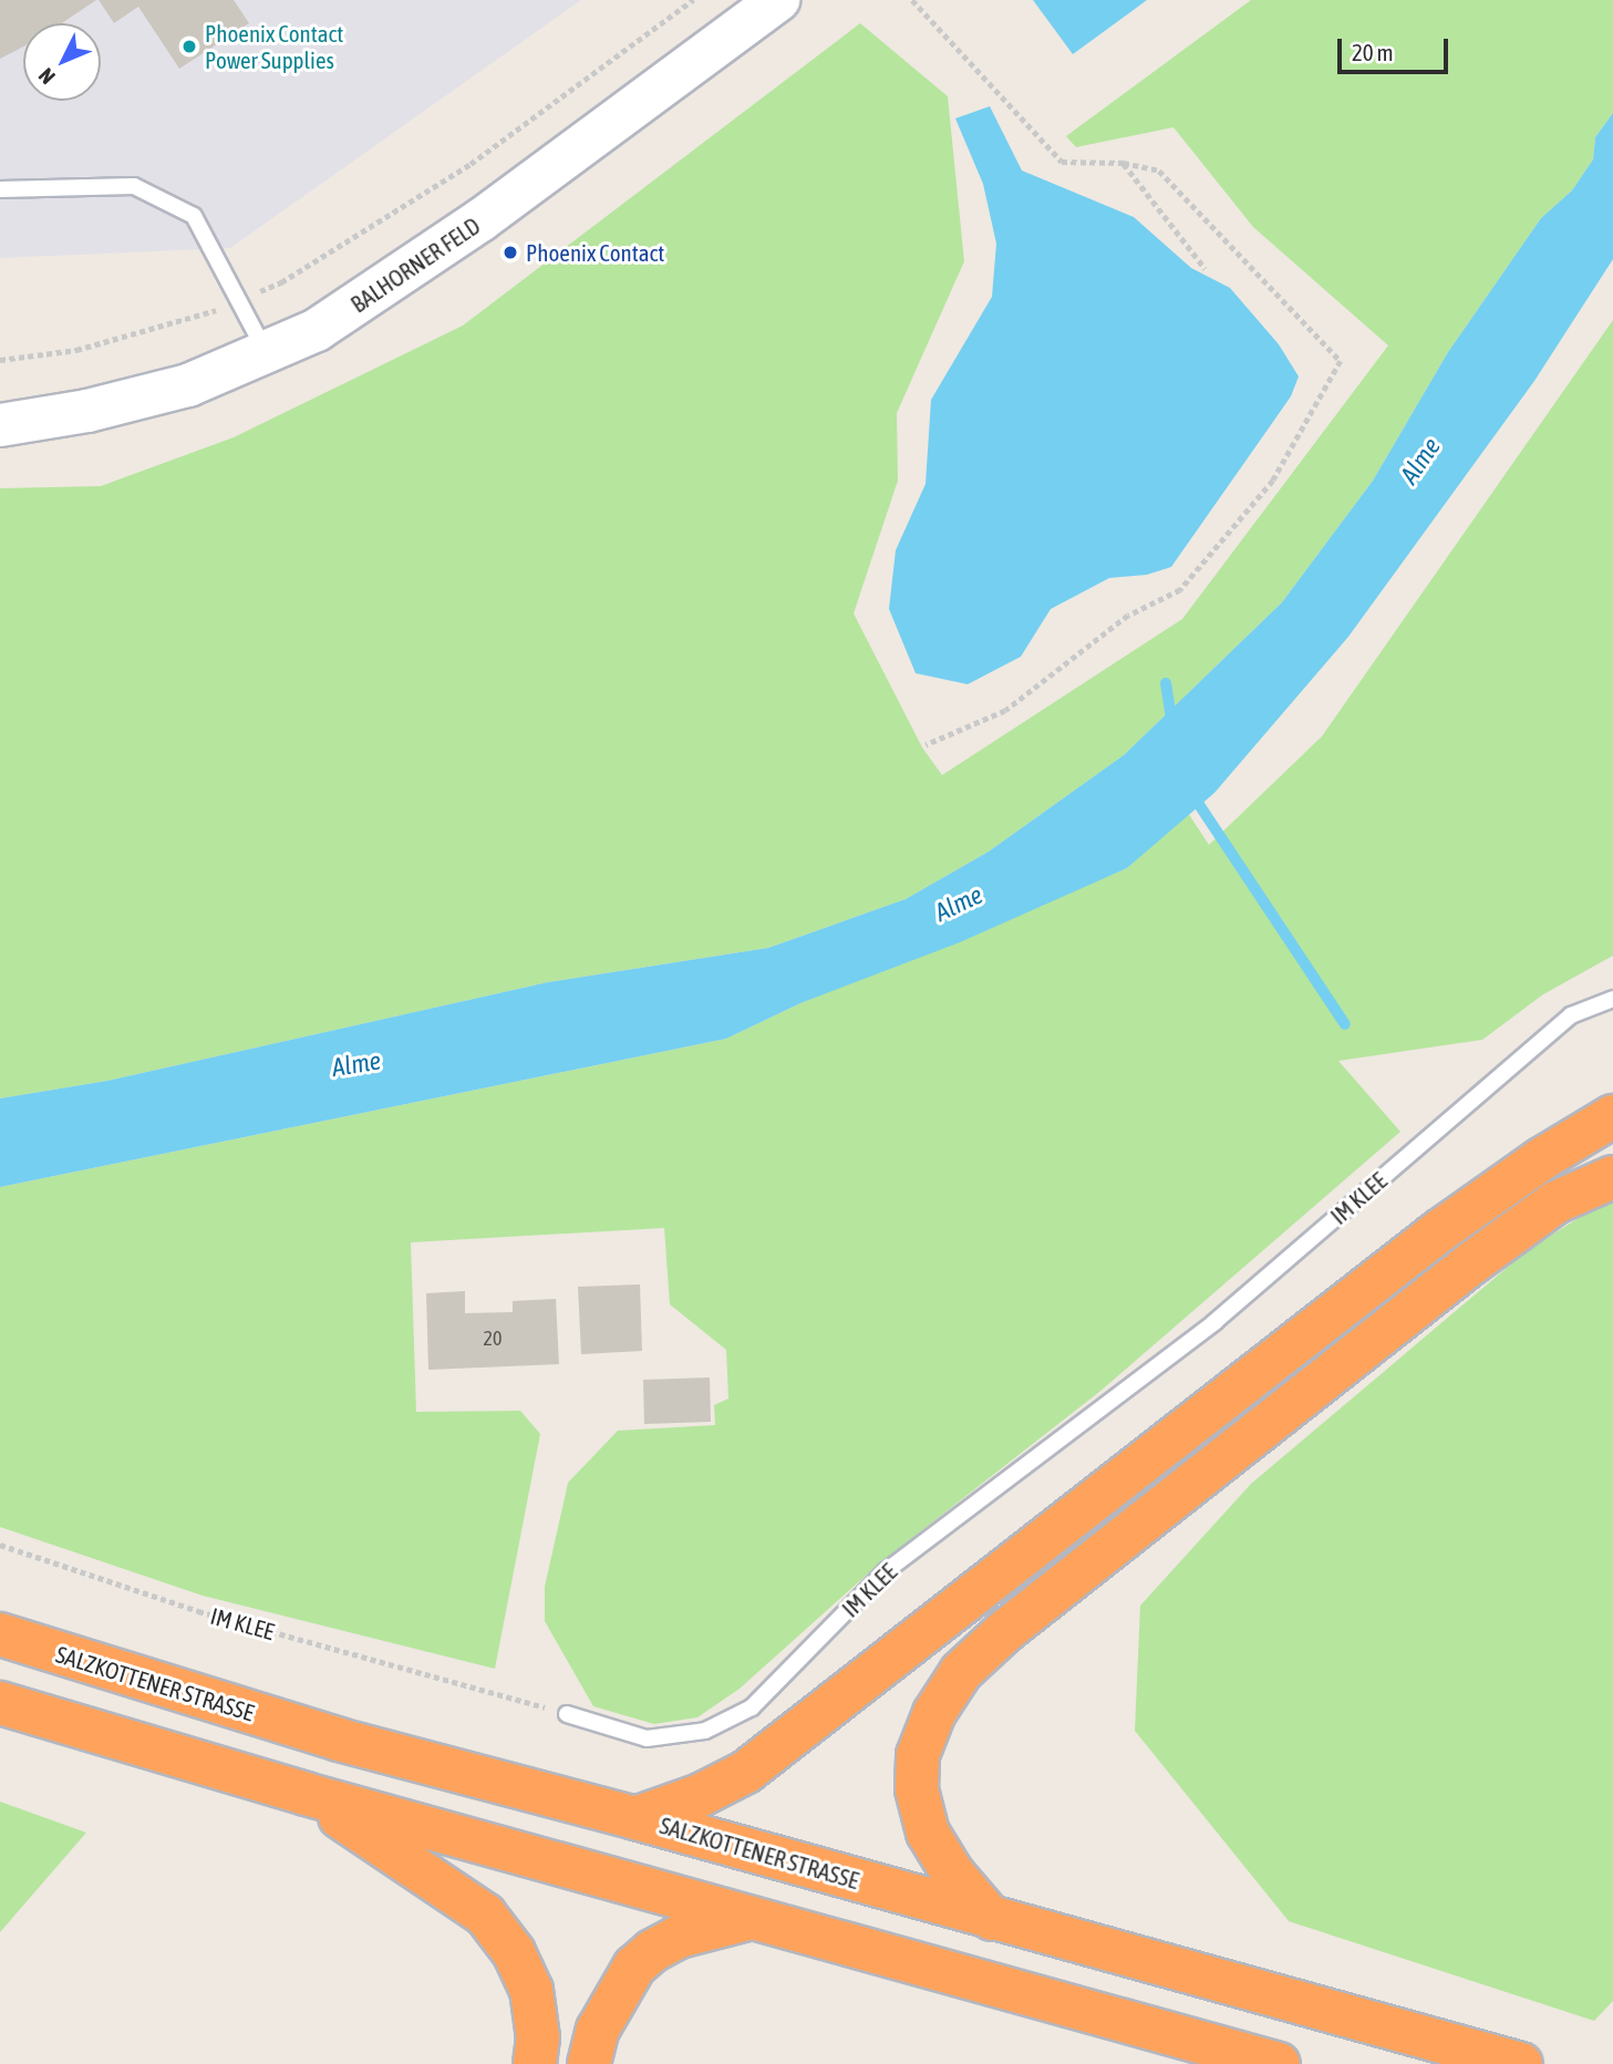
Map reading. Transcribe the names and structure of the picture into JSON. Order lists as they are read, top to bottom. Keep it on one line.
{"streets":{"highway":["SALZKOTTENER STRASSE"],"street":["BALHORNER FELD"],"lane":["IM KLEE"]},"water":["Alme"],"places":["Phoenix Contact Power Supplies","Phoenix Contact"],"house_numbers":["20"],"scale_bar":"20 m","north":"bottom left"}
